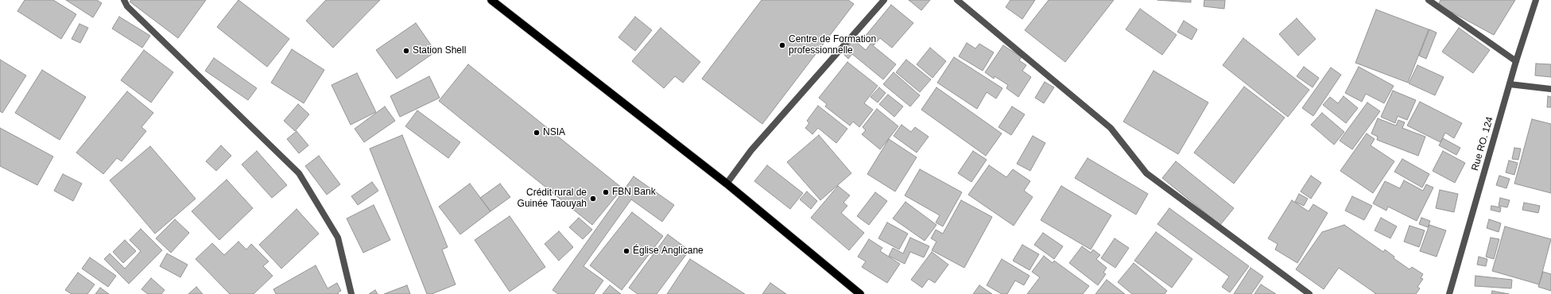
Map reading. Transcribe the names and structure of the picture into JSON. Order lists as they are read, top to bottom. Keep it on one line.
{"streets":{"street":["Rue RO. 124"]},"places":["Centre de Formation professionnelle","Station Shell","NSIA","FBN Bank","Crédit rural de Guinée Taouyah","Église Anglicane"]}
